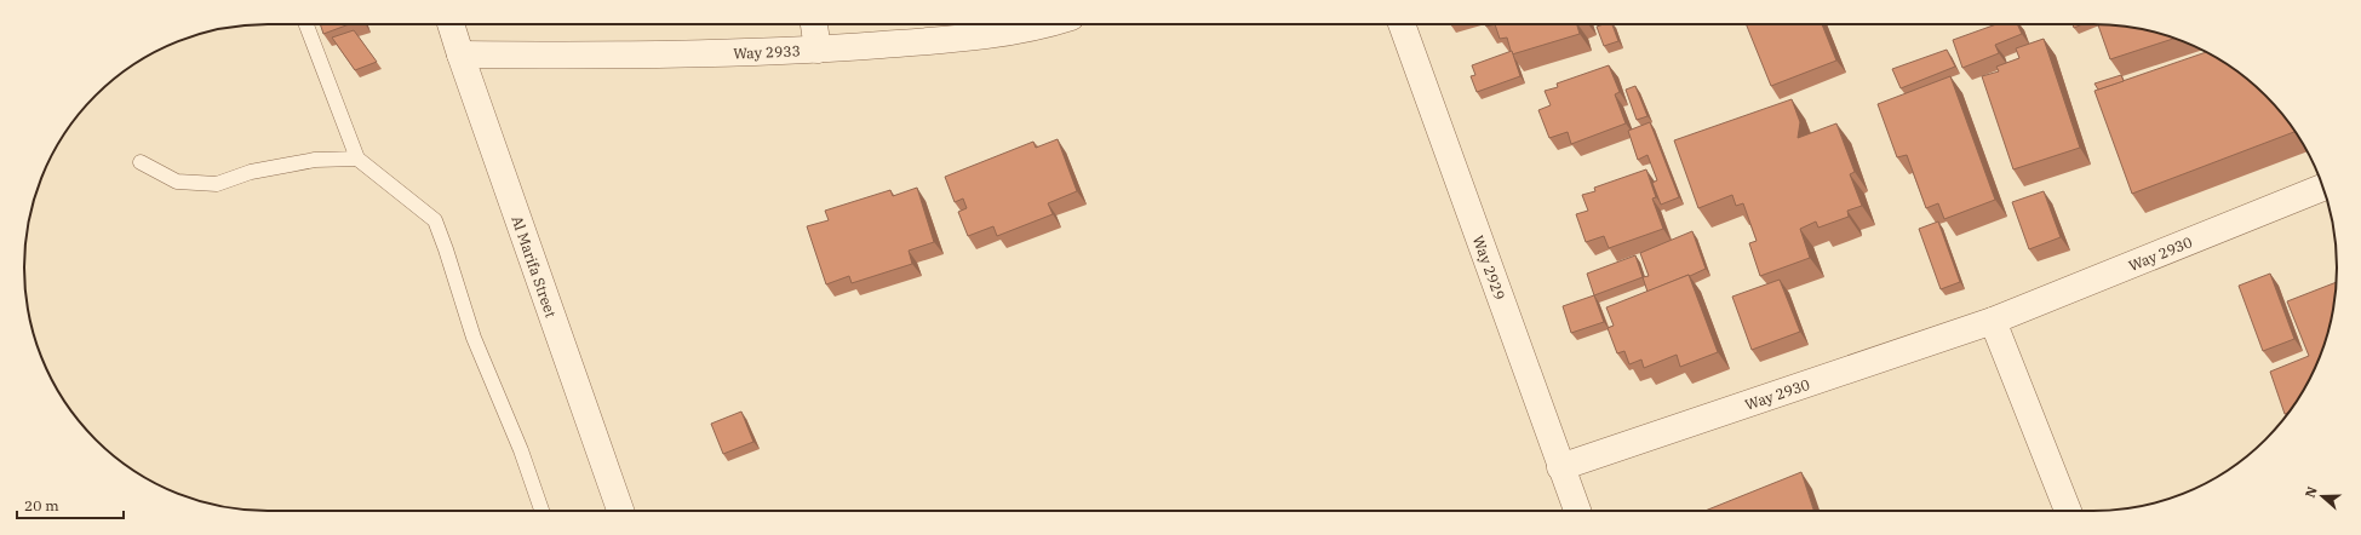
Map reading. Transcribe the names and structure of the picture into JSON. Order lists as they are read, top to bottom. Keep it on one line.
{"streets":{"street":["Way 2933","Way 2930","Al Marifa Street","Way 2929"]},"crossings":[["Way 2933","Al Marifa Street"],["Way 2930","Way 2929"]],"scale_bar":"20 m","north":"left"}
